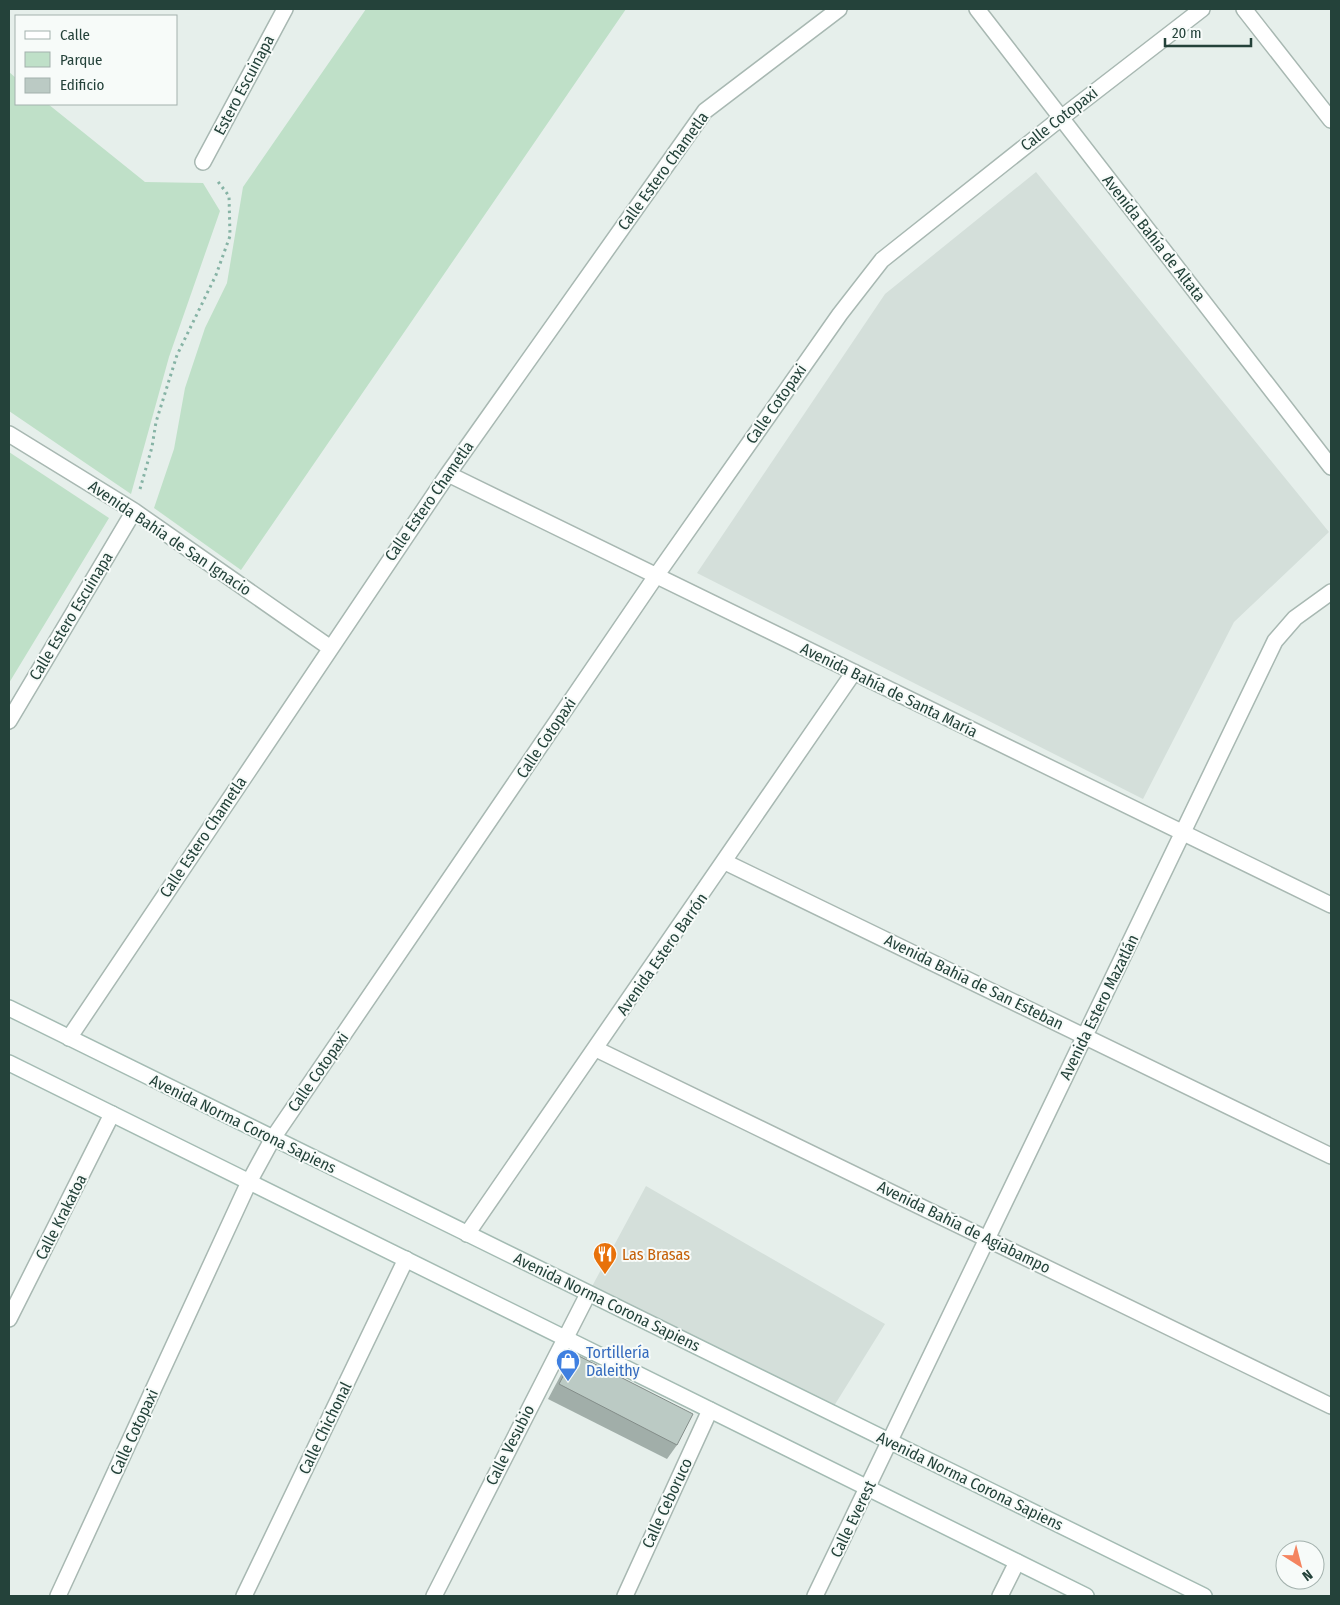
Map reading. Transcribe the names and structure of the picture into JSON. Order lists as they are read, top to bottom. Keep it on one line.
{"streets":{"street":["Estero Escuinapa","Calle Cotopaxi","Calle Estero Chametla","Avenida Bahía de Altata","Avenida Bahía de San Ignacio","Calle Estero Escuinapa","Avenida Bahía de Santa María","Avenida Estero Barrón","Avenida Bahía de San Esteban","Avenida Estero Mazatlán","Avenida Norma Corona Sapiens","Calle Krakatoa","Avenida Bahía de Agiabampo","Calle Chichonal","Calle Vesubio","Calle Ceboruco","Calle Everest"]},"crossings":[["Calle Cotopaxi","Avenida Bahía de Altata"],["Calle Cotopaxi","Avenida Bahía de Santa María"],["Calle Cotopaxi","Avenida Norma Corona Sapiens"],["Calle Estero Chametla","Avenida Bahía de San Ignacio"],["Calle Estero Chametla","Avenida Bahía de Santa María"],["Calle Estero Chametla","Avenida Norma Corona Sapiens"],["Avenida Bahía de San Ignacio","Calle Estero Escuinapa"],["Avenida Bahía de Santa María","Avenida Estero Barrón"],["Avenida Bahía de Santa María","Avenida Estero Mazatlán"],["Avenida Estero Barrón","Avenida Bahía de San Esteban"],["Avenida Estero Barrón","Avenida Norma Corona Sapiens"],["Avenida Estero Barrón","Avenida Bahía de Agiabampo"],["Avenida Bahía de San Esteban","Avenida Estero Mazatlán"],["Avenida Estero Mazatlán","Avenida Norma Corona Sapiens"],["Avenida Estero Mazatlán","Avenida Bahía de Agiabampo"],["Avenida Estero Mazatlán","Calle Everest"],["Avenida Norma Corona Sapiens","Calle Vesubio"],["Avenida Norma Corona Sapiens","Calle Everest"]],"places":{"restaurant":["Las Brasas"],"shop":["Tortillería Daleithy"]},"legend":["Calle","Parque","Edificio"],"scale_bar":"20 m","north":"bottom right"}
